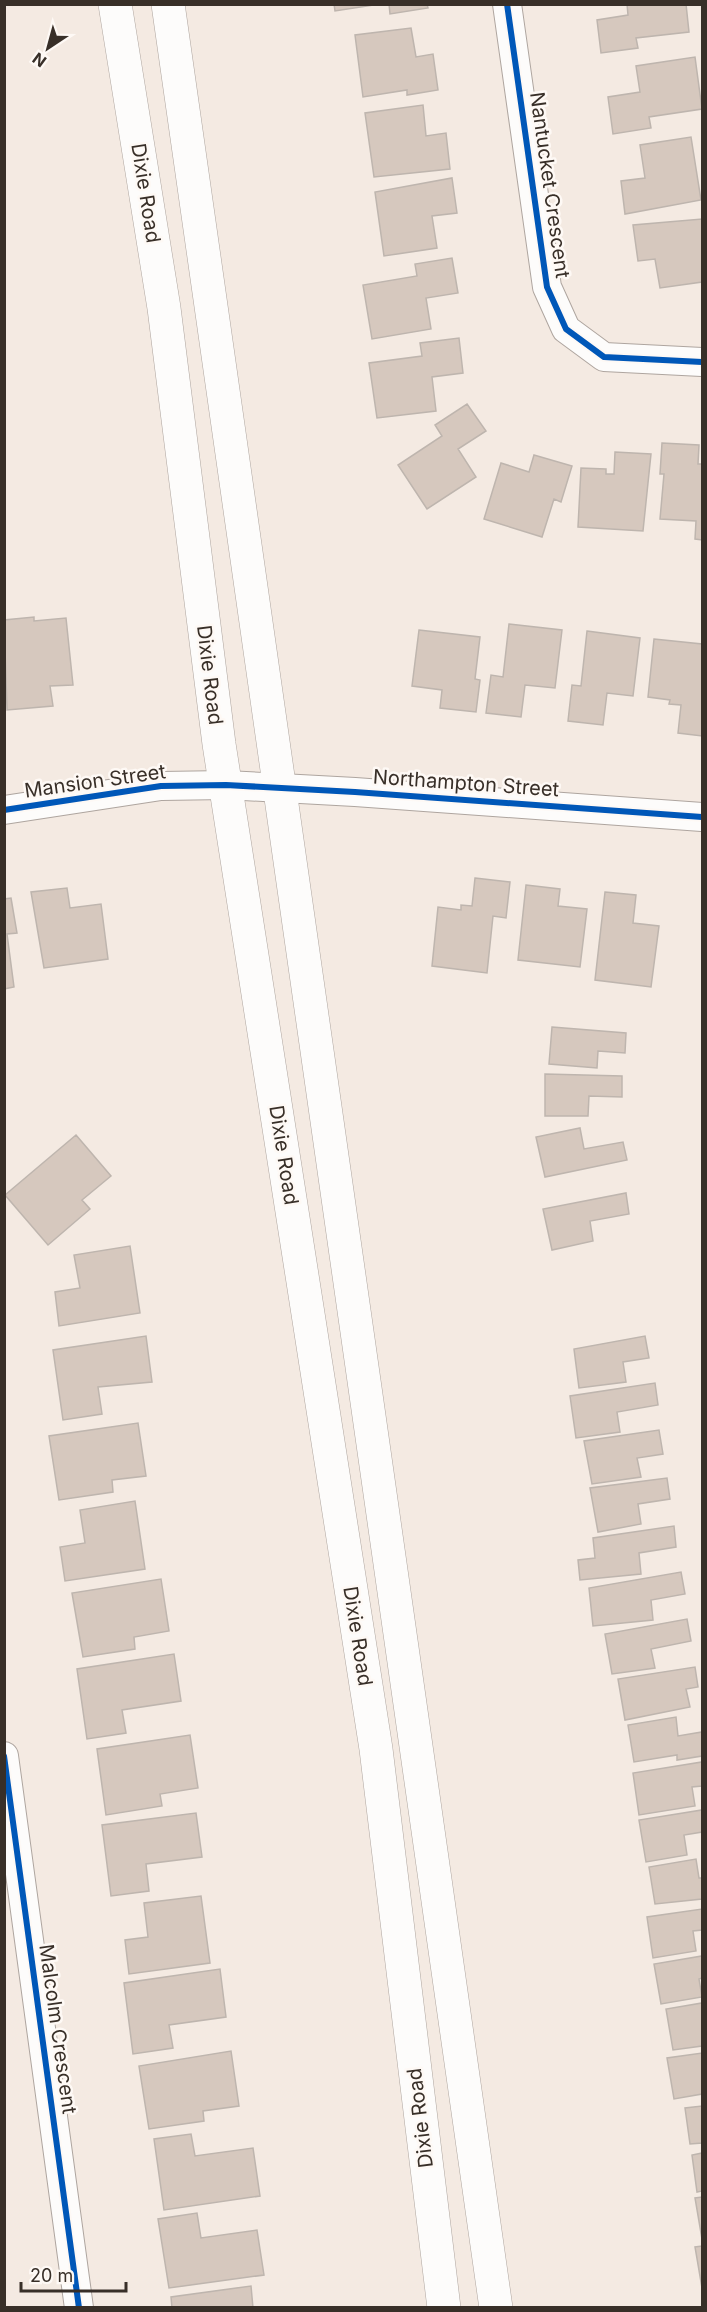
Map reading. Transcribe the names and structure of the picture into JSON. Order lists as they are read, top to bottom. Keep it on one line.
{"streets":{"main road":["Dixie Road"],"street":["Nantucket Crescent","Mansion Street","Northampton Street","Malcolm Crescent"]},"crossings":[["Dixie Road","Mansion Street"],["Dixie Road","Northampton Street"],["Mansion Street","Northampton Street"]],"scale_bar":"20 m","north":"bottom left"}
